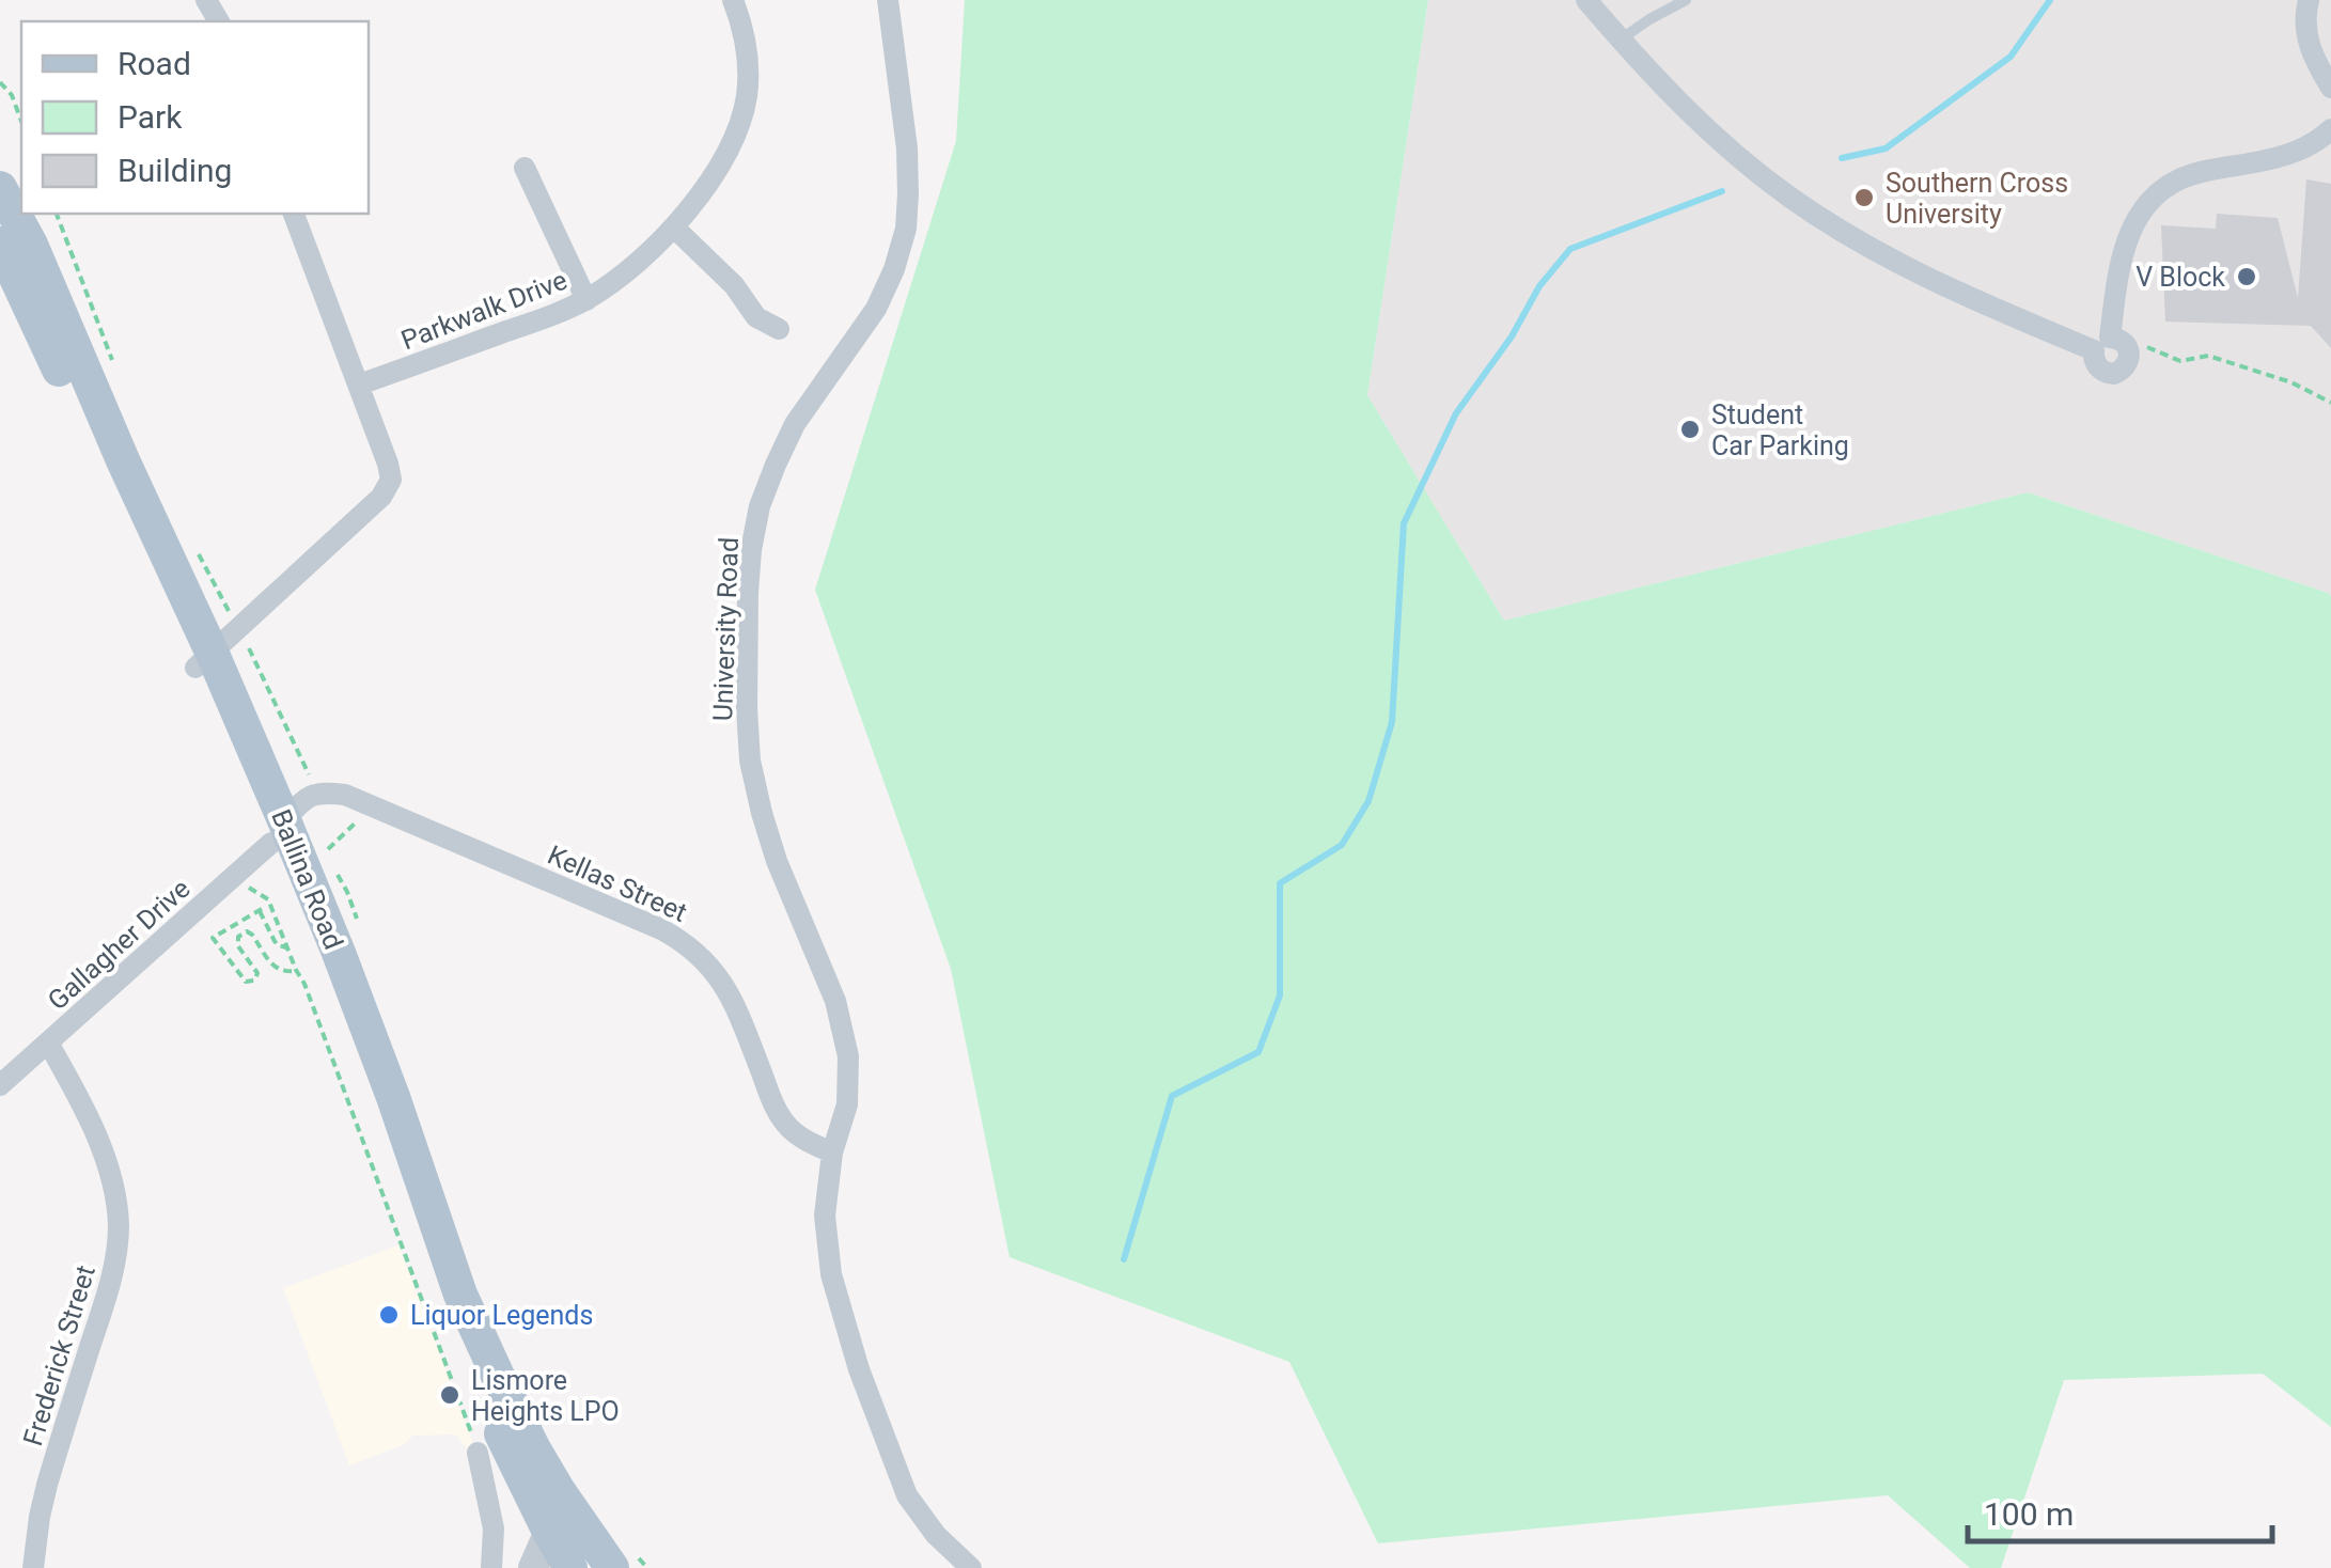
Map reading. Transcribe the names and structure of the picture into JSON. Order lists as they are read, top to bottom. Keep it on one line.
{"streets":{"main road":["Ballina Road"],"street":["Parkwalk Drive","University Road","Kellas Street","Gallagher Drive","Frederick Street"]},"crossings":[["University Road","Kellas Street"],["Ballina Road","Kellas Street"],["Ballina Road","Gallagher Drive"],["Kellas Street","Gallagher Drive"],["Gallagher Drive","Frederick Street"]],"places":["Southern Cross University","V Block","Student Car Parking","Liquor Legends","Lismore Heights LPO"],"legend":["Road","Park","Building"],"scale_bar":"100 m"}
